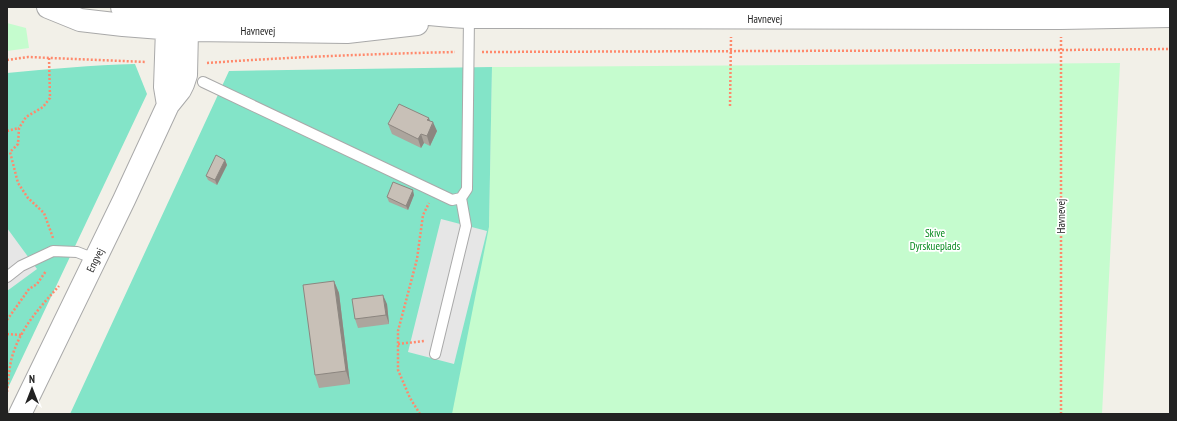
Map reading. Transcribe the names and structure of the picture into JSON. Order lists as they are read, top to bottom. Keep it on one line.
{"streets":{"street":["Havnevej","Engvej"]},"crossings":[["Havnevej","Engvej"]],"parks":["Skive Dyrskueplads"],"north":"top"}
